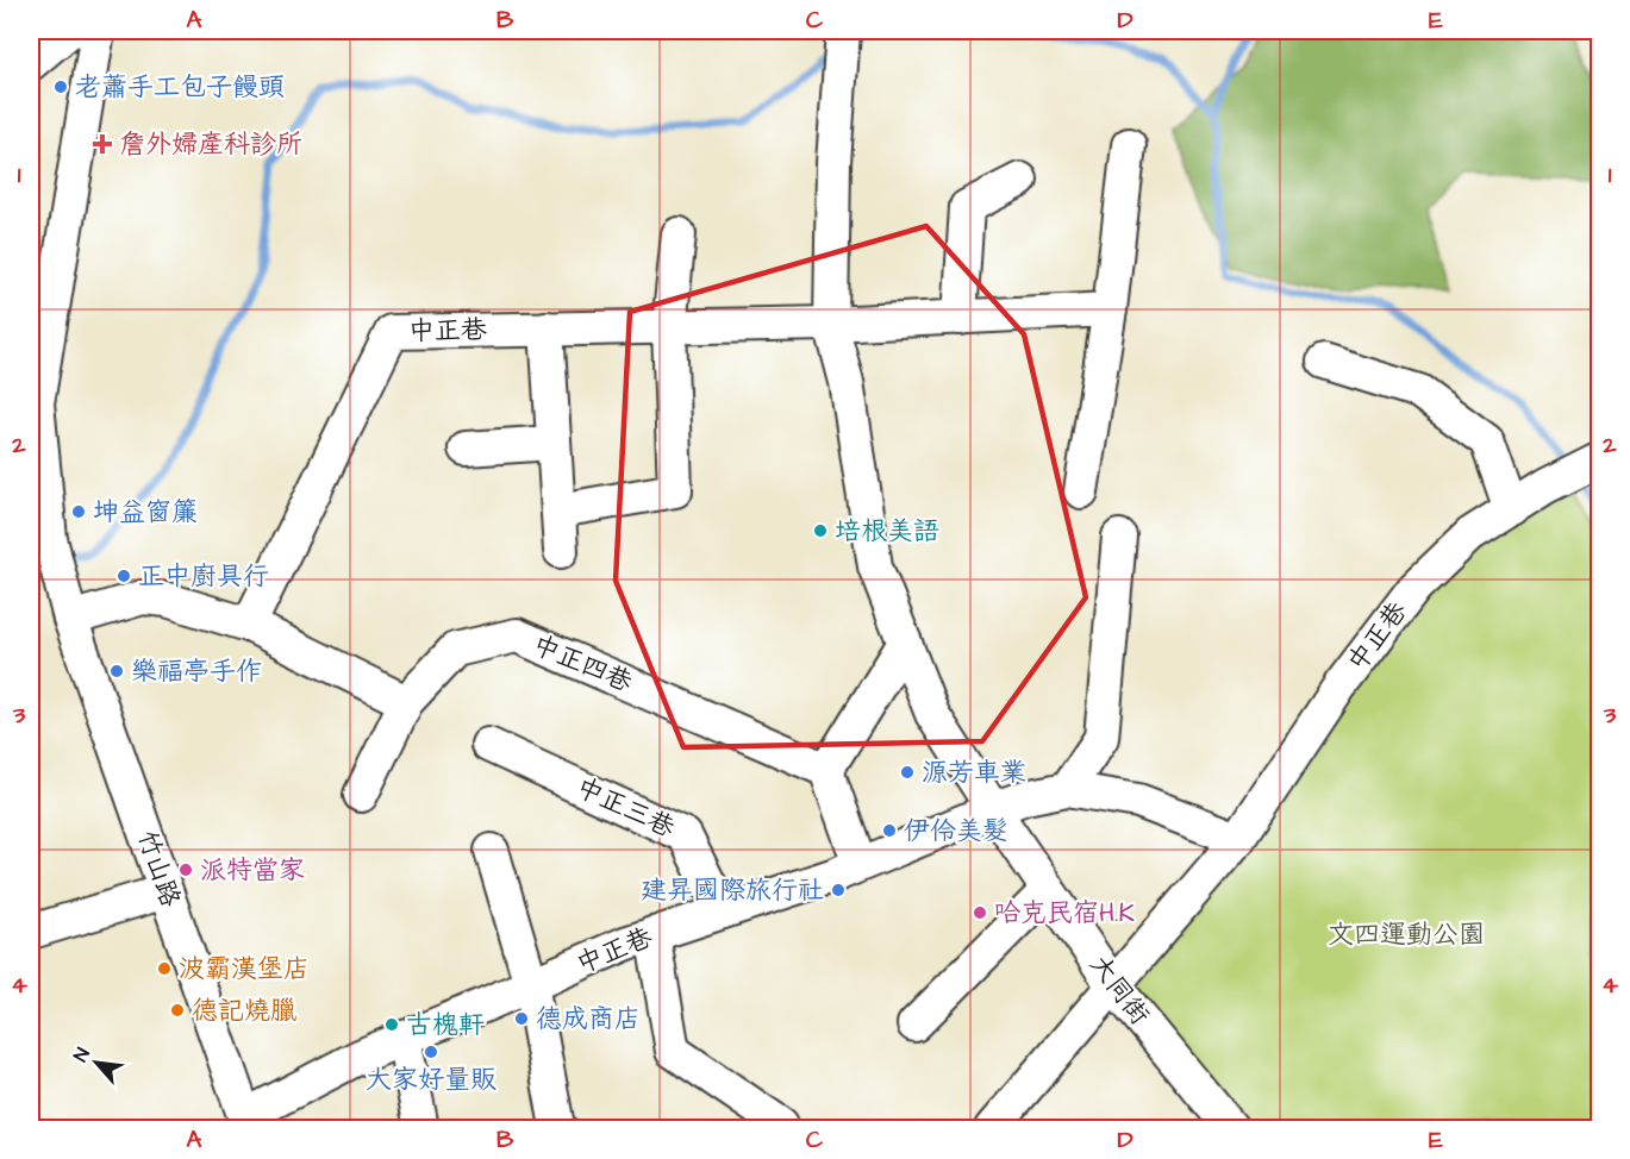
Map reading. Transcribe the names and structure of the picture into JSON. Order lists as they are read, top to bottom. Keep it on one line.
{"streets":{"street":["中正巷","中正四巷","中正三巷","竹山路","大同街"]},"crossings":[["中正巷","中正三巷"],["中正巷","竹山路"],["中正巷","大同街"]],"parks":["文四運動公園"],"places":{"other":["老蕭手工包子饅頭","坤益窗簾","培根美語","正中廚具行","樂福亭手作","源芳車業","伊伶美髮","派特當家","建昇國際旅行社","哈克民宿H.K","波霸漢堡店","德記燒臘","德成商店","古槐軒","大家好量販"],"health":["詹外婦產科診所"]},"north":"top left","grid":{"columns":["A","B","C","D","E"],"rows":["1","2","3","4"]}}
